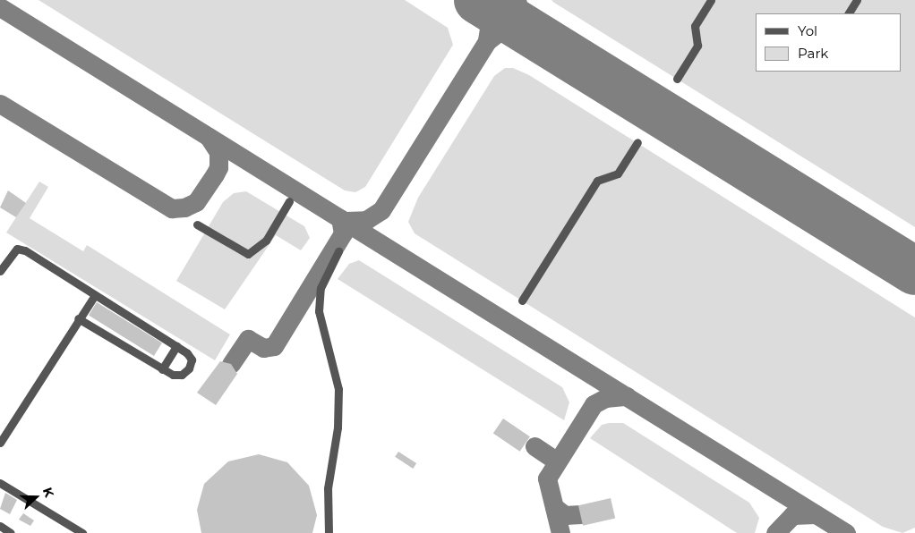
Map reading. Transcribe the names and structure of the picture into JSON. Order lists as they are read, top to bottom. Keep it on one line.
{"legend":["Yol","Park"],"north":"right"}
